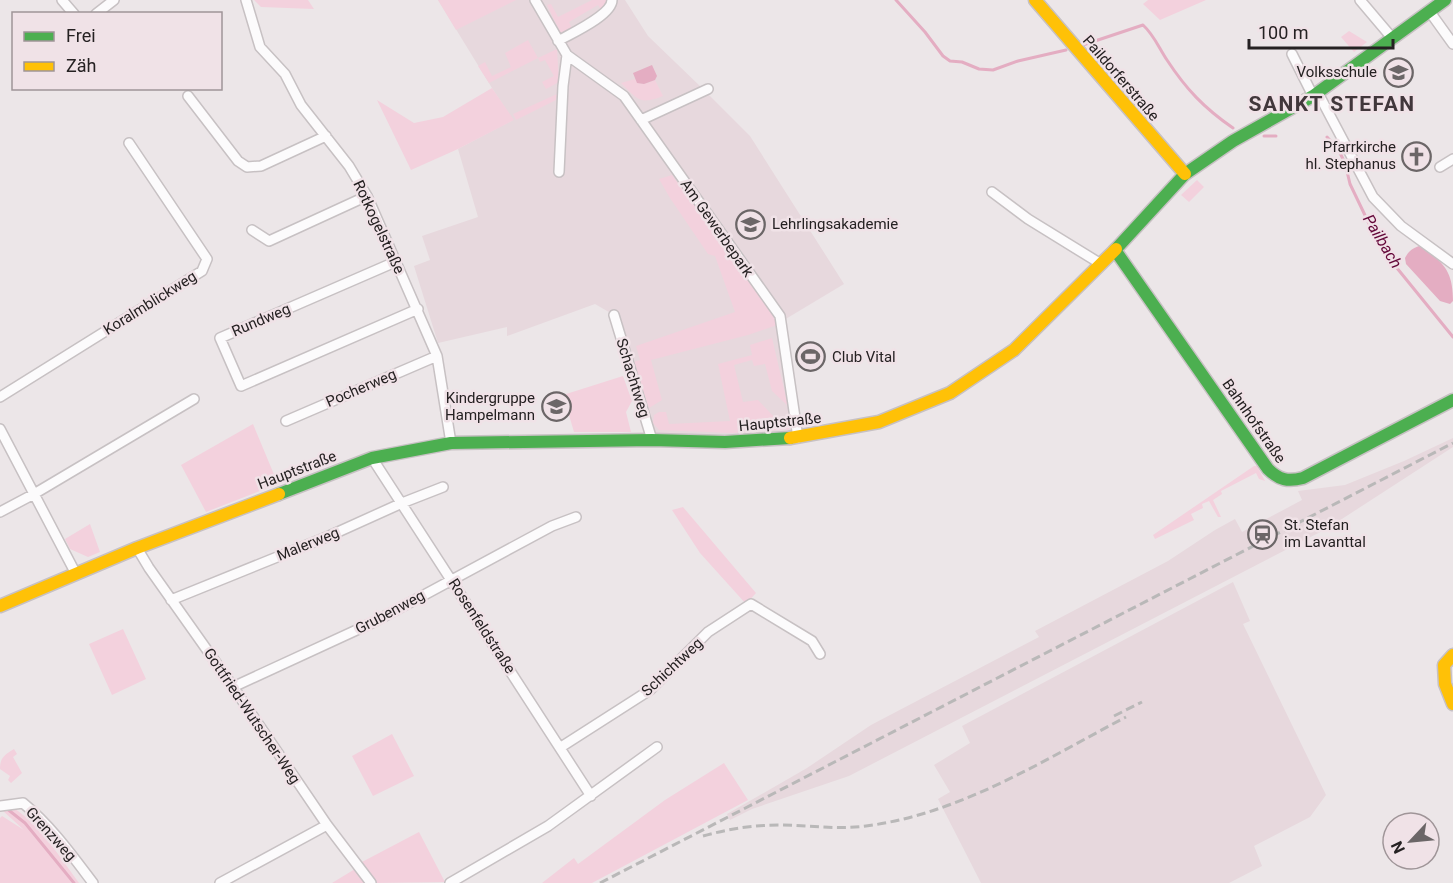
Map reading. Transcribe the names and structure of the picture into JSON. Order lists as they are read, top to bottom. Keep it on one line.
{"streets":{"main road":["Paildorferstraße","Bahnhofstraße","Hauptstraße"],"street":["Rotkogelstraße","Am Gewerbepark","Koralmblickweg","Rundweg","Schachtweg","Pocherweg","Malerweg","Grubenweg","Rosenfeldstraße","Schichtweg","Gottfried-Wutscher-Weg","Grenzweg"]},"crossings":[["Paildorferstraße","Hauptstraße"],["Rotkogelstraße","Rundweg"],["Rotkogelstraße","Pocherweg"],["Rotkogelstraße","Hauptstraße"],["Am Gewerbepark","Hauptstraße"],["Schachtweg","Hauptstraße"],["Bahnhofstraße","Hauptstraße"],["Hauptstraße","Rosenfeldstraße"],["Hauptstraße","Gottfried-Wutscher-Weg"],["Malerweg","Rosenfeldstraße"],["Malerweg","Gottfried-Wutscher-Weg"],["Grubenweg","Rosenfeldstraße"],["Grubenweg","Gottfried-Wutscher-Weg"],["Rosenfeldstraße","Schichtweg"]],"districts":["SANKT STEFAN"],"water":["Pailbach"],"places":{"school or university":["Volksschule","Lehrlingsakademie","Kindergruppe Hampelmann"],"church":["Pfarrkirche hl. Stephanus"],"sports":["Club Vital"],"station":["St. Stefan im Lavanttal"]},"legend":["Frei","Zäh"],"scale_bar":"100 m","north":"bottom left"}
